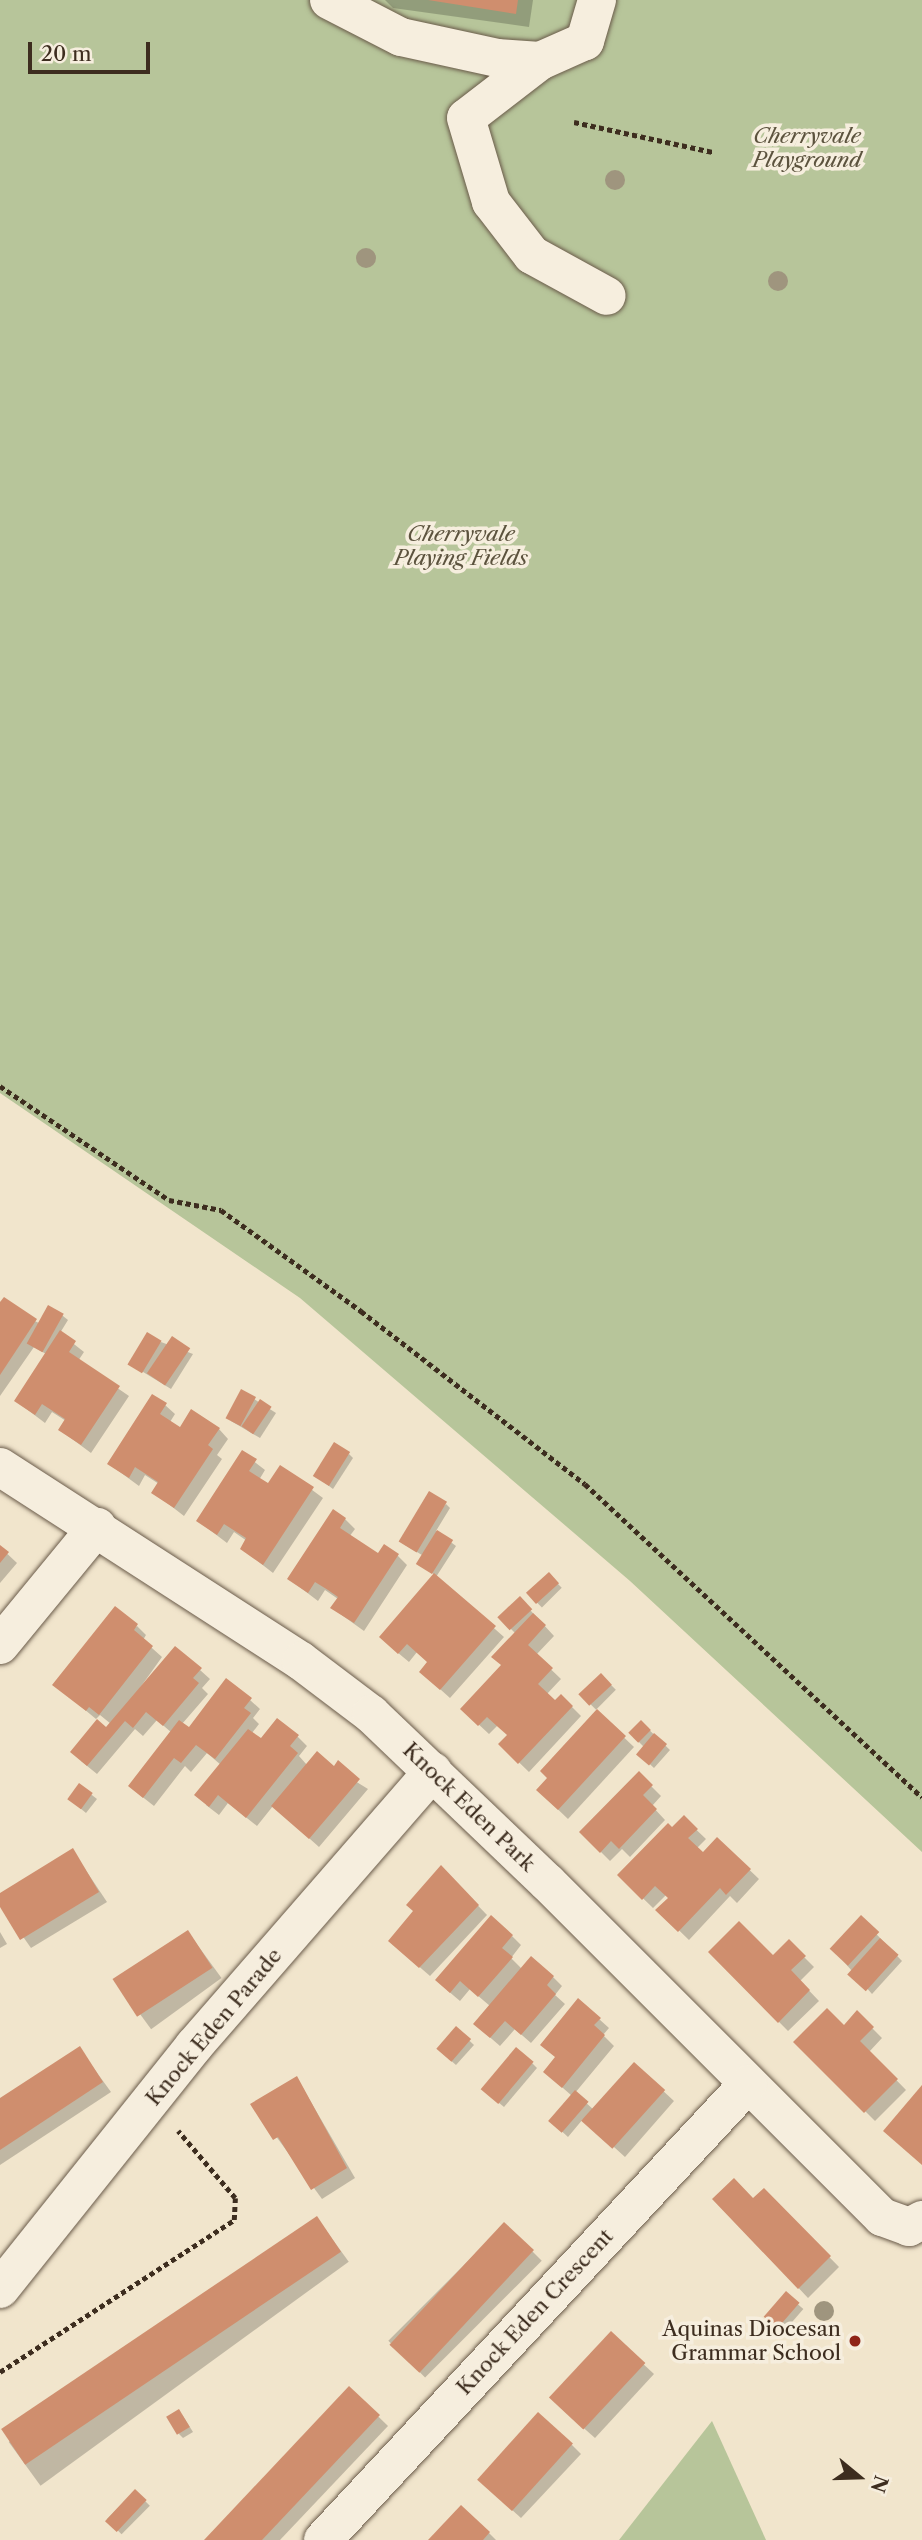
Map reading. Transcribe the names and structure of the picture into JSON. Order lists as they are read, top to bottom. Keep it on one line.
{"streets":{"street":["Knock Eden Park","Knock Eden Parade","Knock Eden Crescent"]},"crossings":[["Knock Eden Park","Knock Eden Parade"],["Knock Eden Park","Knock Eden Crescent"]],"parks":["Cherryvale Playground","Cherryvale Playing Fields"],"places":["Aquinas Diocesan Grammar School"],"scale_bar":"20 m","north":"right"}
